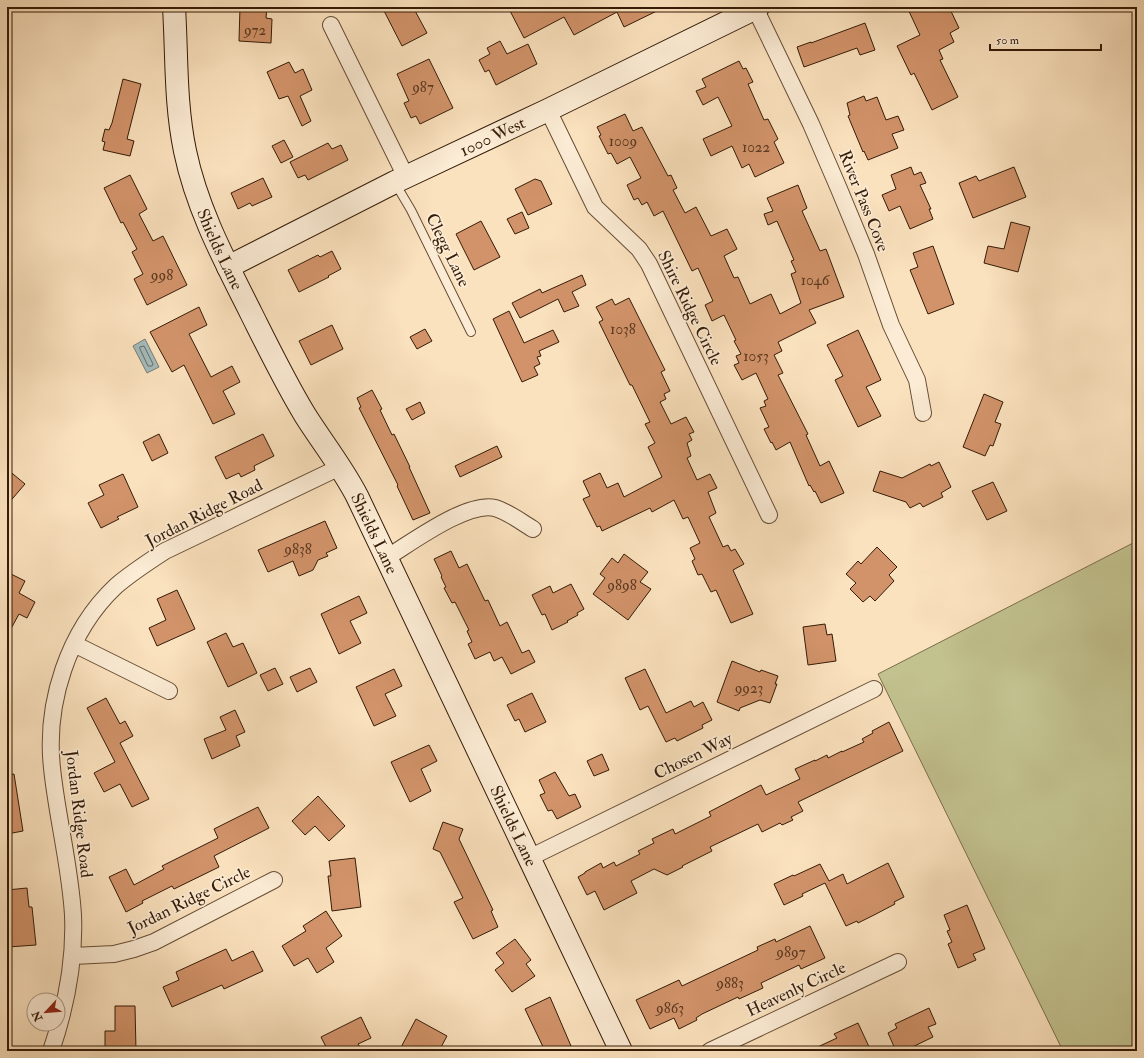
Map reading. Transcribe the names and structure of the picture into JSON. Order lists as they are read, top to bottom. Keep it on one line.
{"streets":{"main road":["1000 West","Shields Lane"],"street":["River Pass Cove","Shire Ridge Circle","Jordan Ridge Road","Chosen Way","Jordan Ridge Circle","Heavenly Circle"],"lane":["Clegg Lane"]},"crossings":[["1000 West","River Pass Cove"],["1000 West","Shields Lane"],["1000 West","Clegg Lane"],["1000 West","Shire Ridge Circle"],["Shields Lane","Jordan Ridge Road"],["Shields Lane","Chosen Way"],["Jordan Ridge Road","Jordan Ridge Circle"]],"house_numbers":["972","987","1009","1022","998","1046","1038","1053","9838","9898","9923","9897","9883","9863"],"scale_bar":"50 m","north":"bottom left"}
